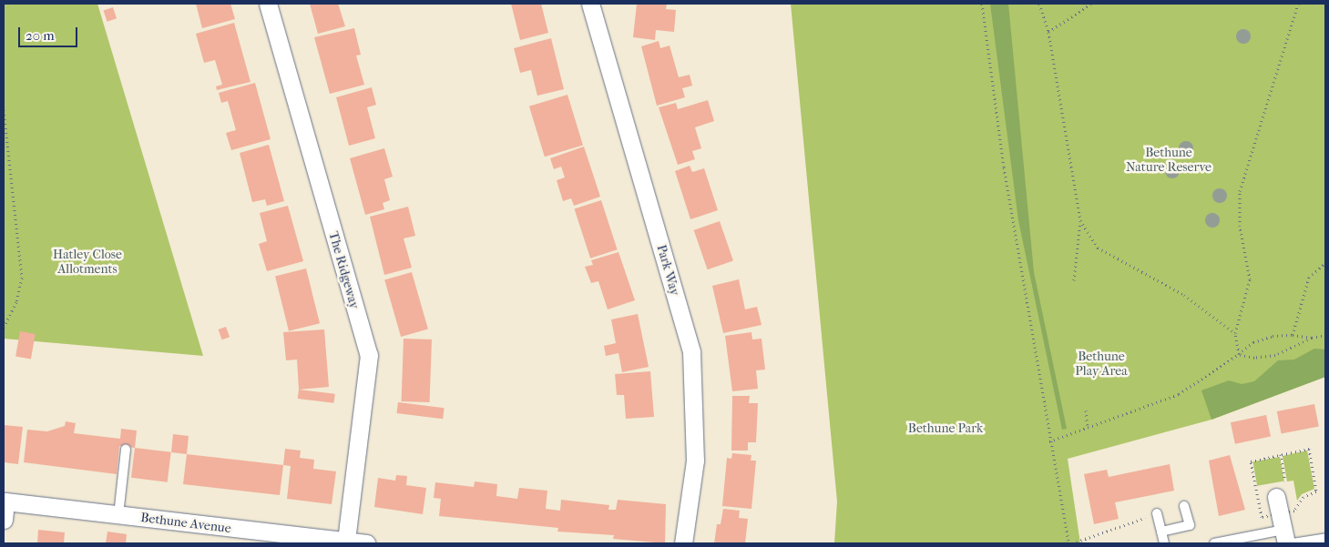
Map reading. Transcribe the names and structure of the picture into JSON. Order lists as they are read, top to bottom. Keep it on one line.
{"streets":{"street":["The Ridgeway","Park Way","Bethune Avenue"]},"crossings":[["The Ridgeway","Bethune Avenue"]],"parks":["Bethune Nature Reserve","Hatley Close Allotments","Bethune Play Area","Bethune Park"],"scale_bar":"20 m"}
